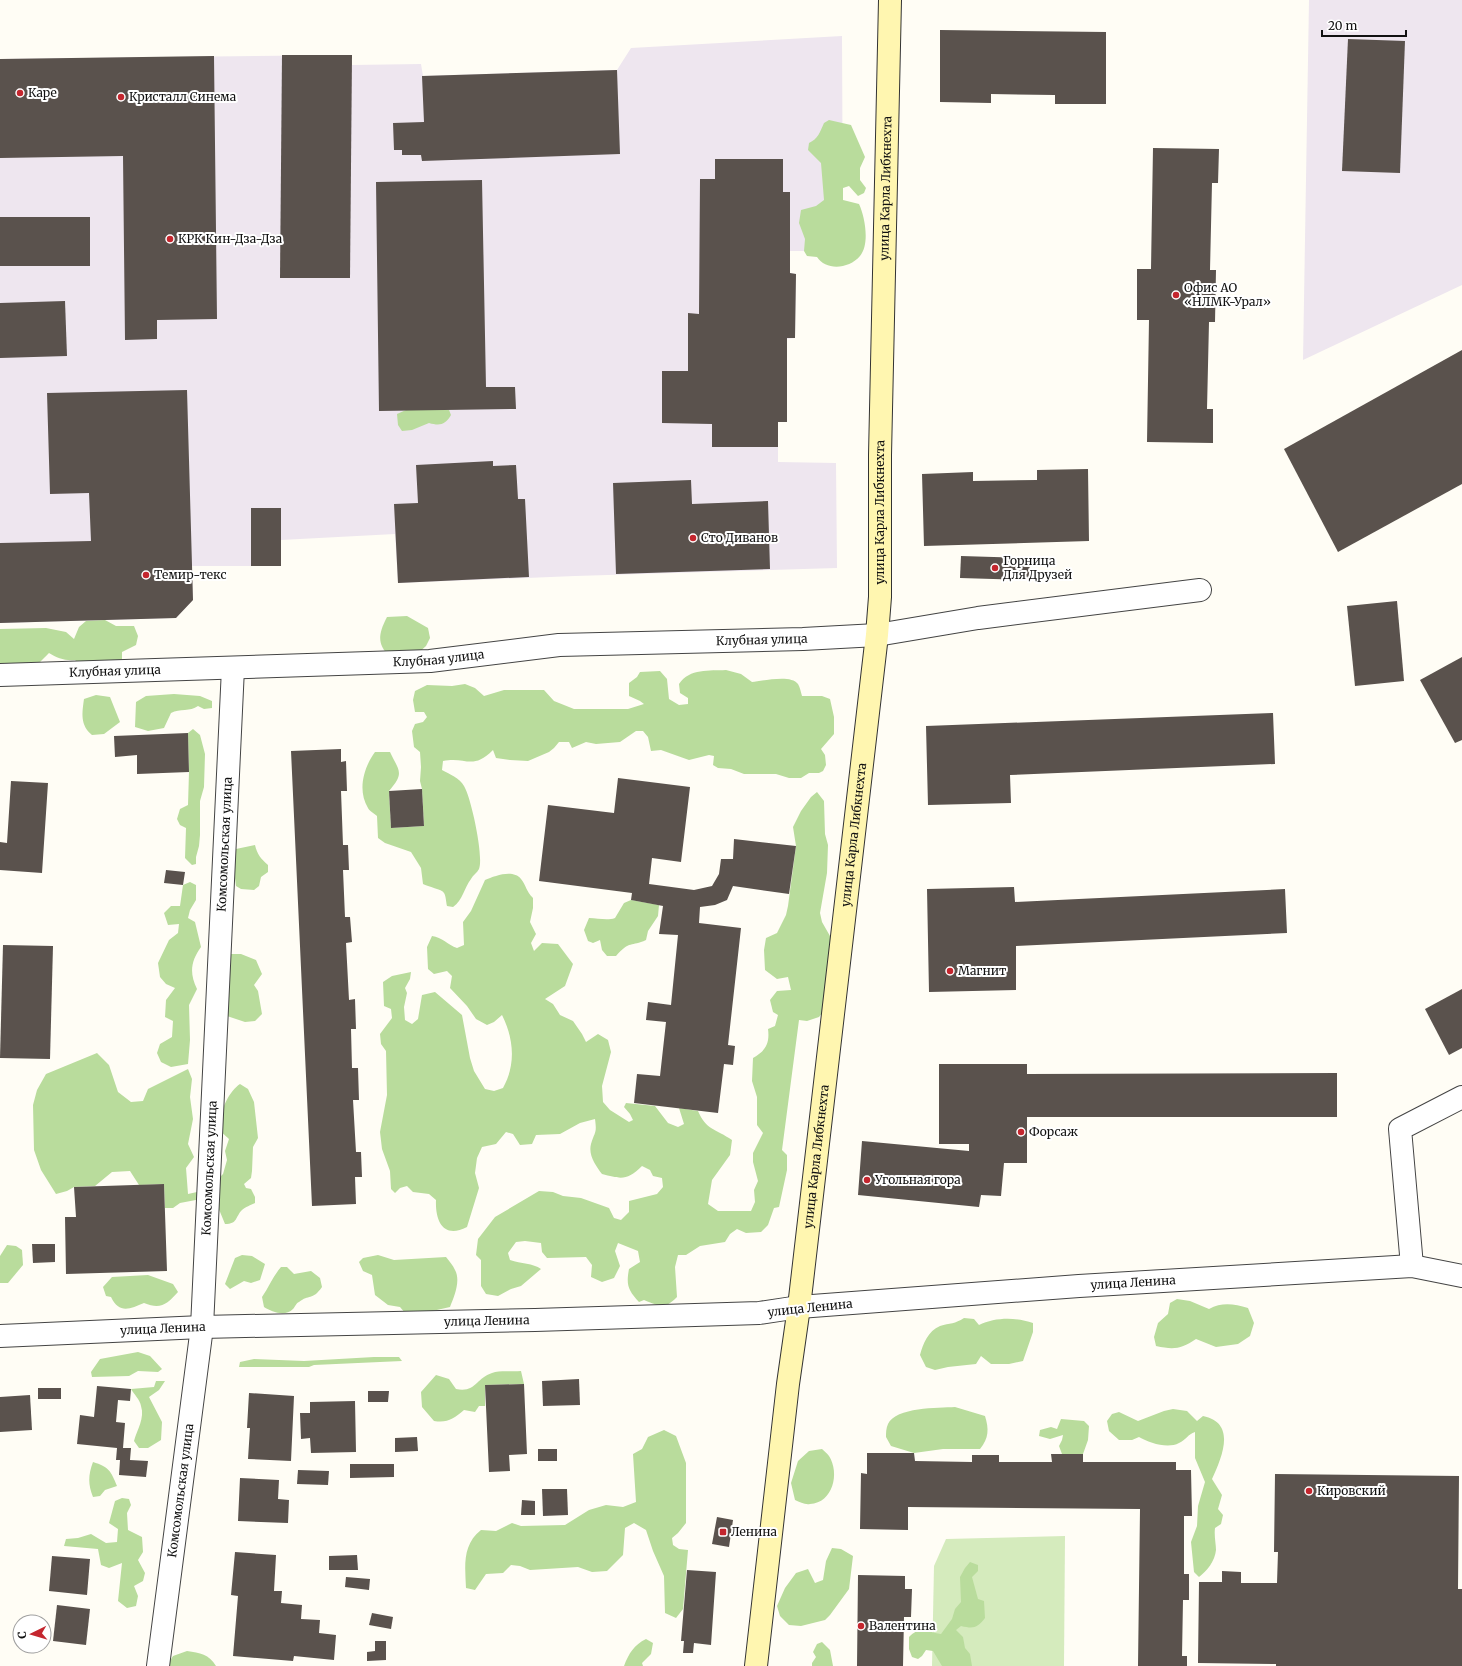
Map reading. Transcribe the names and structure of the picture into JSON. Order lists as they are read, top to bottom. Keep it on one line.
{"streets":{"main road":["улица Карла Либкнехта"],"street":["Клубная улица","Комсомольская улица","улица Ленина"]},"crossings":[["улица Карла Либкнехта","Клубная улица"],["улица Карла Либкнехта","улица Ленина"],["Клубная улица","Комсомольская улица"],["Комсомольская улица","улица Ленина"]],"places":{"other":["Каре","Кристалл Синема","КРК Кин-Дза-Дза","Офис АО «НЛМК-Урал»","Сто Диванов","Горница Для Друзей","Темир-текс","Магнит","Форсаж","Угольная гора","Кировский","Валентина"],"transit":["Ленина"]},"scale_bar":"20 m","north":"left"}
